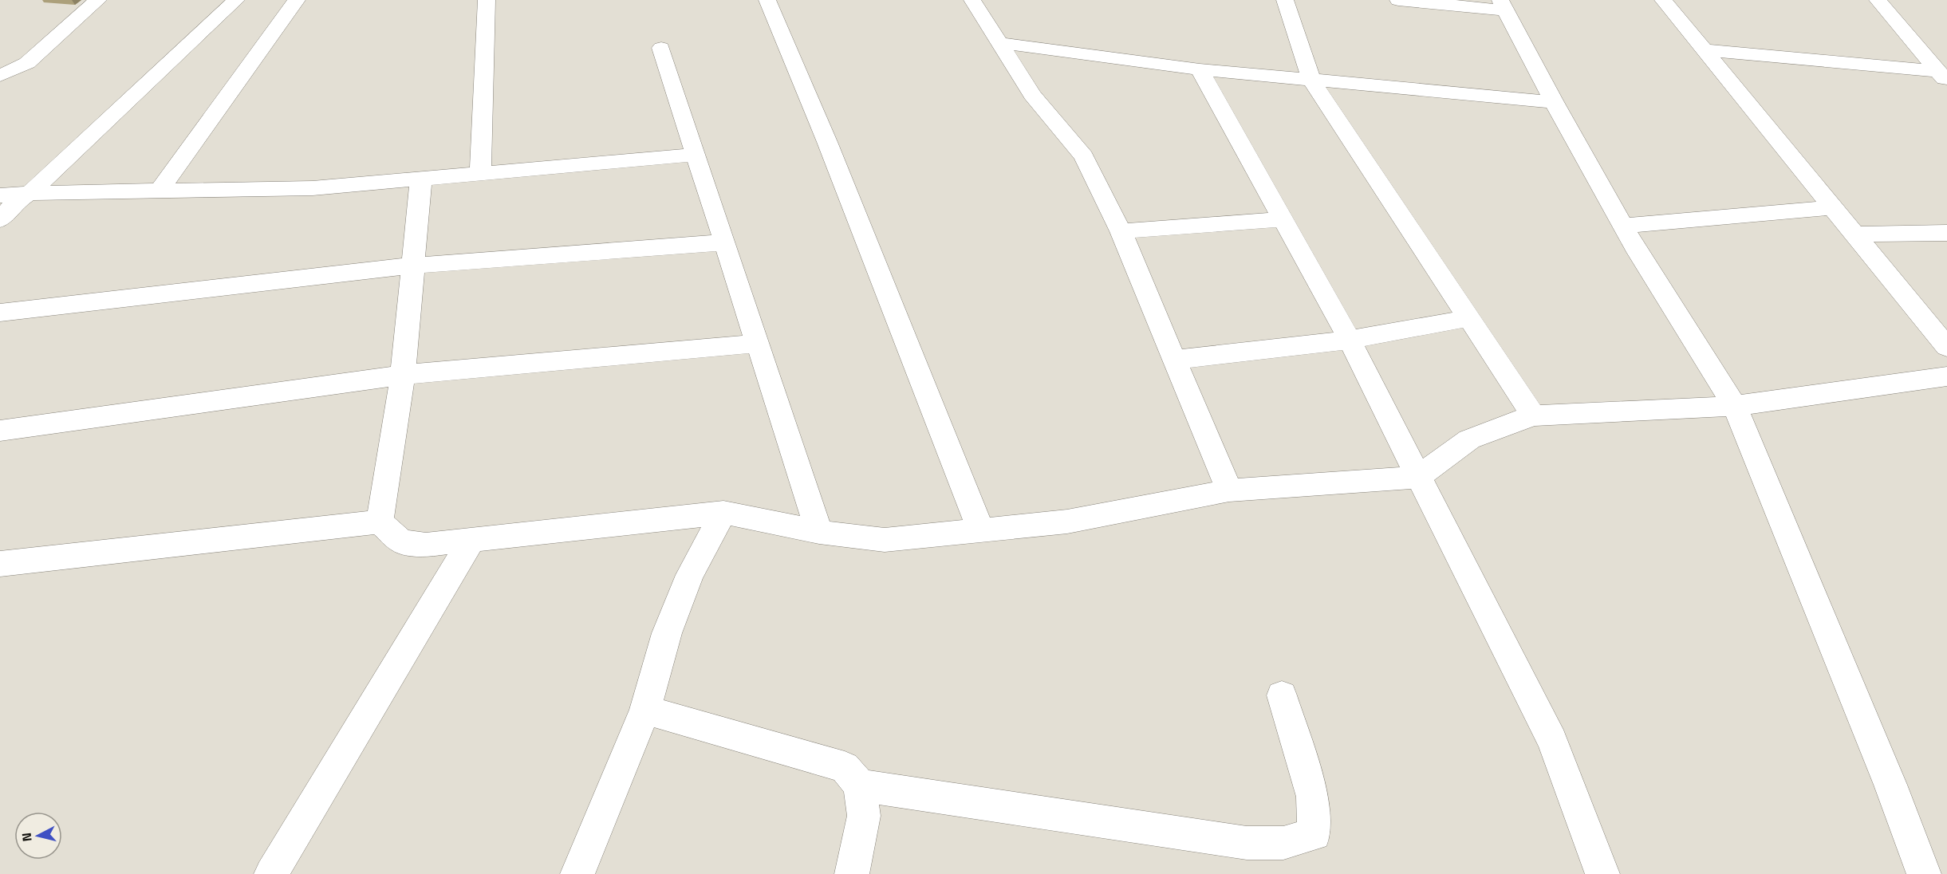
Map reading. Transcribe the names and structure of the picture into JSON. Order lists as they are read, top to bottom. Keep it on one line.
{"north":"left"}
